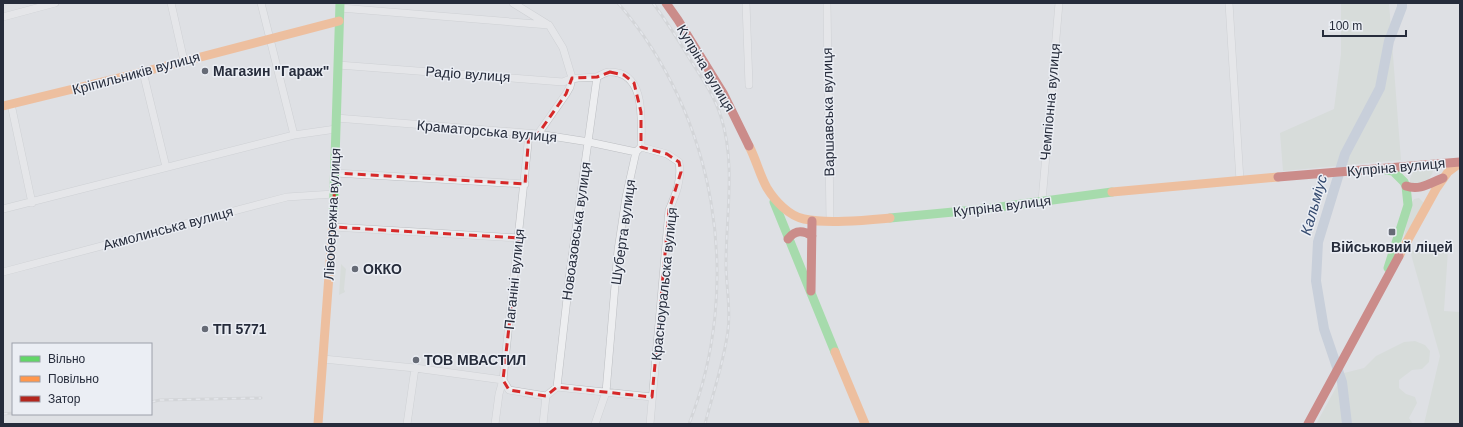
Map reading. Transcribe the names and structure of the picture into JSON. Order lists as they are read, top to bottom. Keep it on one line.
{"streets":{"main road":["Купріна вулиця","Кріпильників вулиця","Лівобережна вулиця"],"street":["Радіо вулиця","Чемпіонна вулиця","Варшавська вулиця","Краматорська вулиця","Акмолинська вулиця","Новоазовська вулиця","Шуберта вулиця","Паганіні вулиця","Красноуральска вулиця"]},"crossings":[["Купріна вулиця","Чемпіонна вулиця"],["Купріна вулиця","Варшавська вулиця"],["Кріпильників вулиця","Лівобережна вулиця"],["Радіо вулиця","Лівобережна вулиця"],["Радіо вулиця","Новоазовська вулиця"],["Радіо вулиця","Шуберта вулиця"],["Краматорська вулиця","Лівобережна вулиця"],["Краматорська вулиця","Новоазовська вулиця"],["Краматорська вулиця","Шуберта вулиця"],["Краматорська вулиця","Паганіні вулиця"],["Краматорська вулиця","Красноуральска вулиця"],["Лівобережна вулиця","Акмолинська вулиця"],["Новоазовська вулиця","Шуберта вулиця"],["Шуберта вулиця","Красноуральска вулиця"]],"water":["Кальміус"],"places":{"other":["Магазин \"Гараж\"","ОККО","ТП 5771","ТОВ МВАСТИЛ"],"transit":["Військовий ліцей"]},"legend":["Вільно","Повільно","Затор"],"scale_bar":"100 m"}
